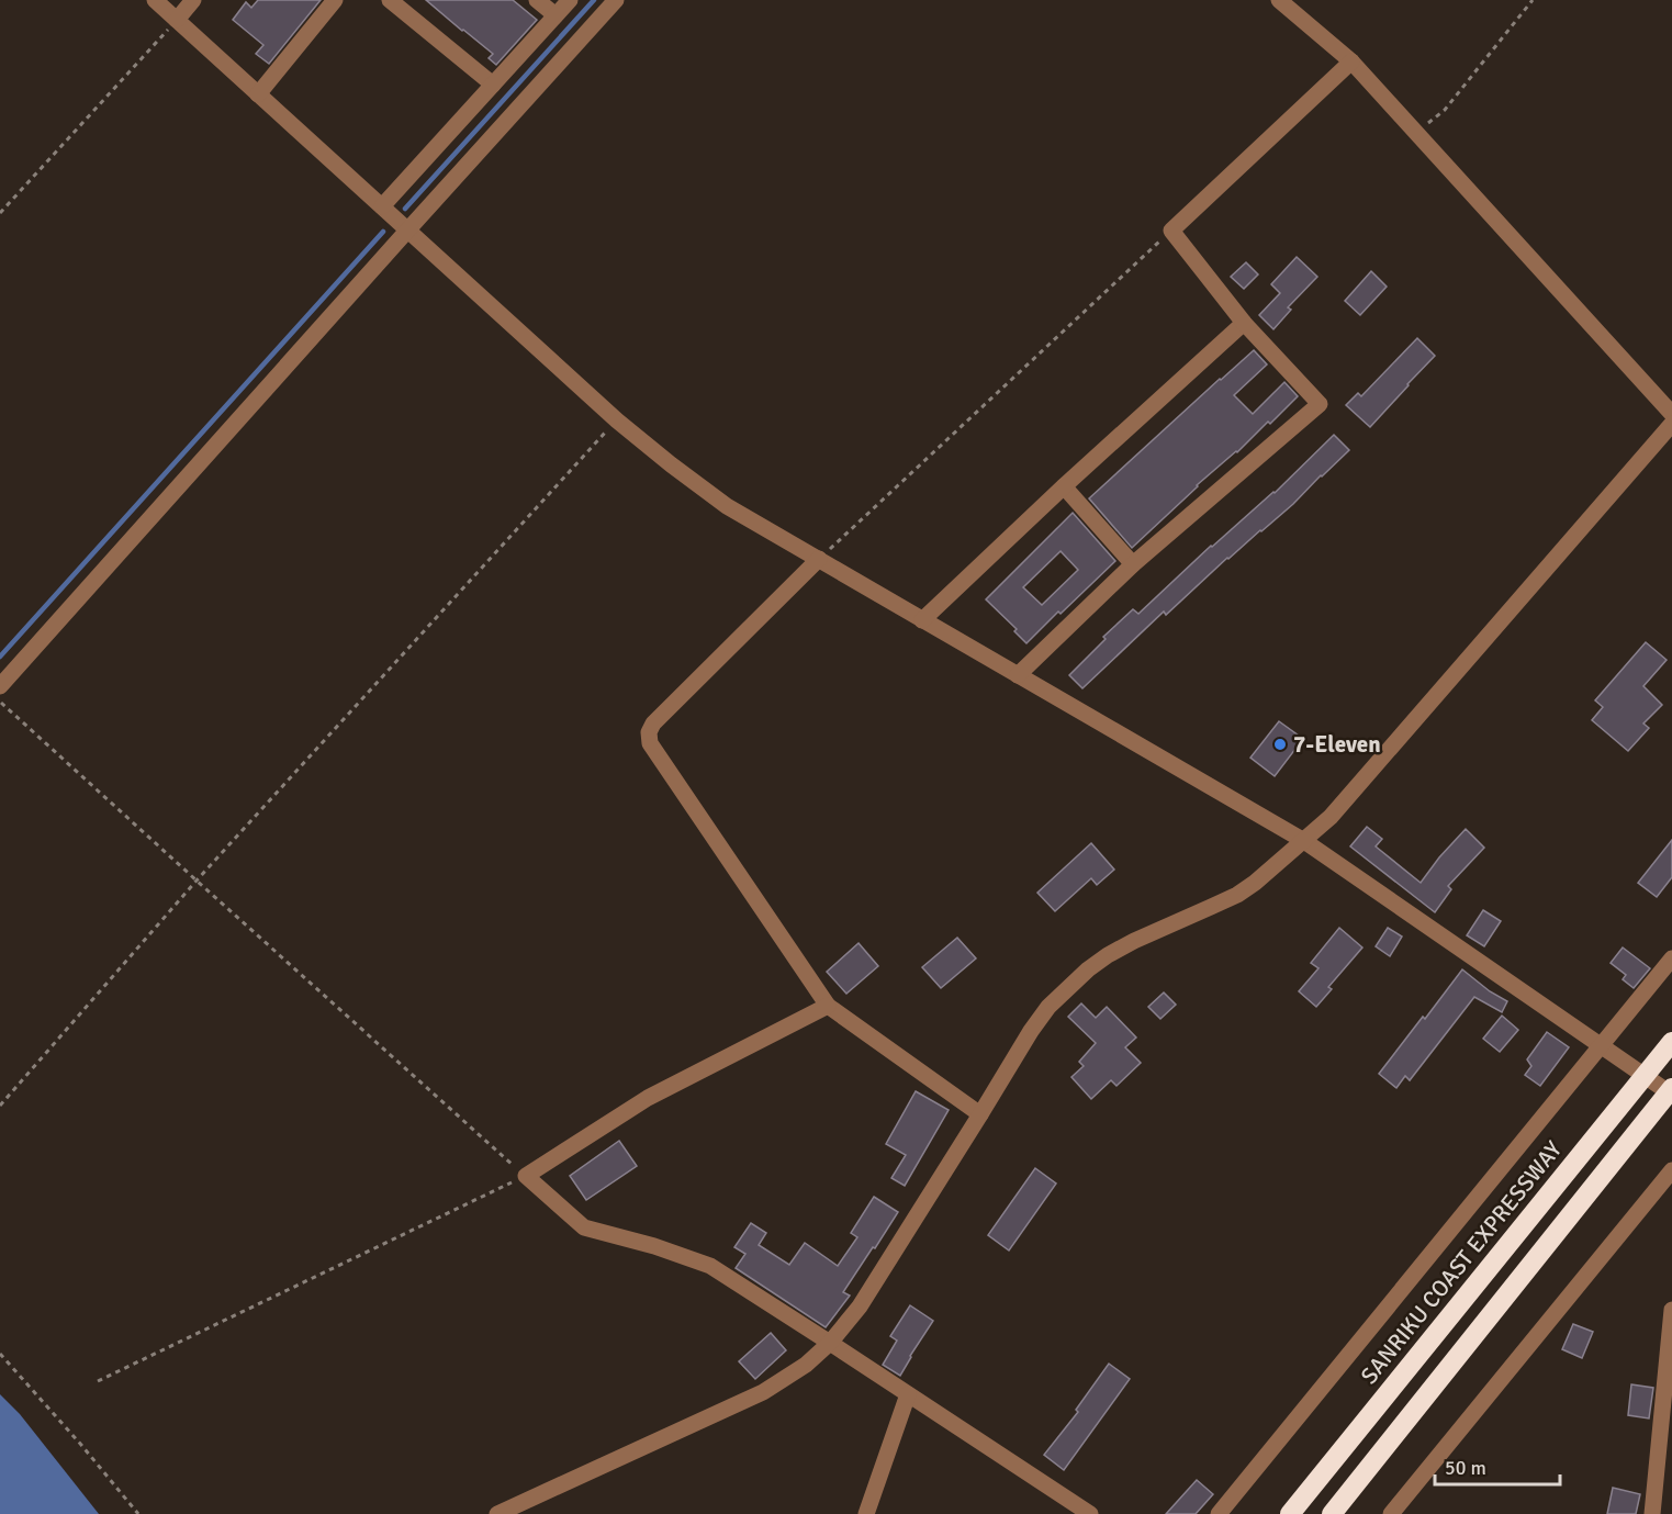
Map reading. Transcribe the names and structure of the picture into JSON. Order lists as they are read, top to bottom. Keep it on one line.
{"streets":{"highway":["SANRIKU COAST EXPRESSWAY"]},"places":["7-Eleven"],"scale_bar":"50 m"}
